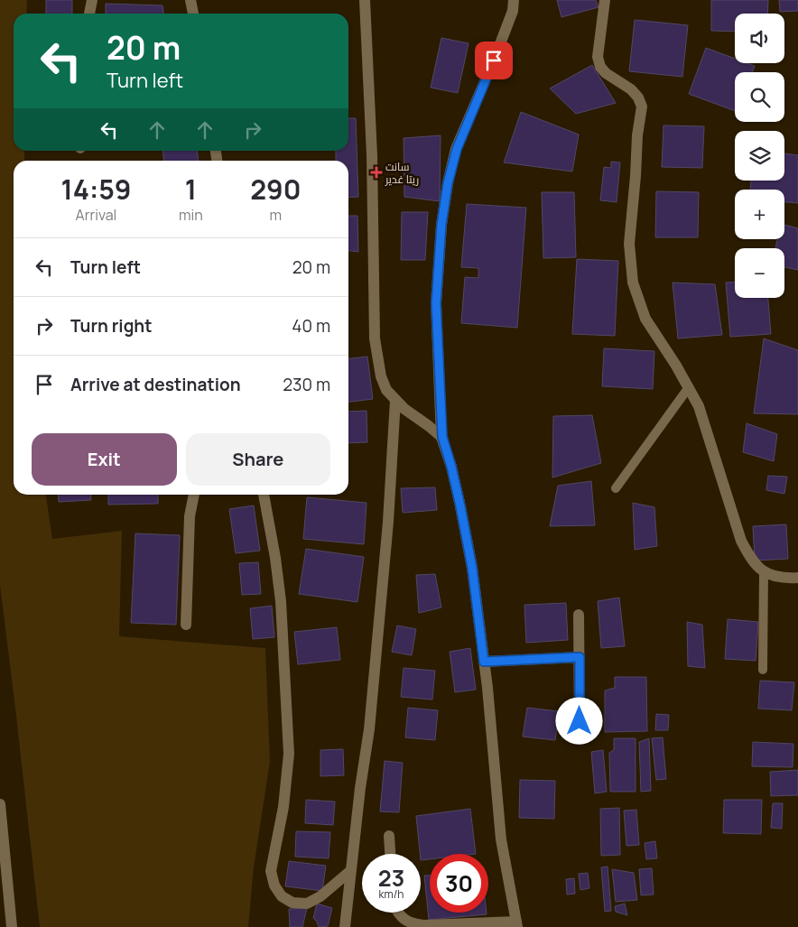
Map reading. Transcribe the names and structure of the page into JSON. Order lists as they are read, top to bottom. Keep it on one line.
{"places":{"health":["سانت ريتا غدير"]},"page":{"map_buttons":["+","−"],"turn":["20 m","Turn left"],"eta":["14:59","Arrival","1","min","290","m"],"list":[{"name":"Turn left","value":"20 m"},{"name":"Turn right","value":"40 m"},{"name":"Arrive at destination","value":"230 m"}],"buttons":["Exit","Share"],"speed":"23 km/h","limit":"30"}}
